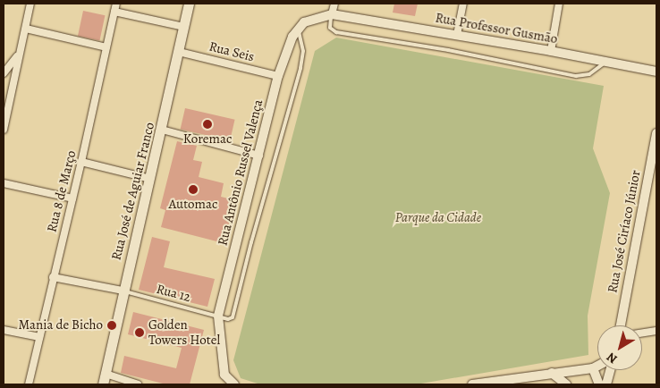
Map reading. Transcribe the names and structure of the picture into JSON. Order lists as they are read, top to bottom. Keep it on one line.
{"streets":{"main road":["Rua José de Aguiar Franco"],"street":["Rua Professor Gusmão","Rua Seis","Rua Antônio Russel Valença","Rua 8 de Março","Rua José Ciríaco Júnior"],"lane":["Rua 12"]},"crossings":[["Rua Seis","Rua Antônio Russel Valença"],["Rua Seis","Rua José de Aguiar Franco"],["Rua Antônio Russel Valença","Rua 12"],["Rua José de Aguiar Franco","Rua 12"]],"parks":["Parque da Cidade"],"places":["Koremac","Automac","Mania de Bicho","Golden Towers Hotel"],"north":"bottom left"}
